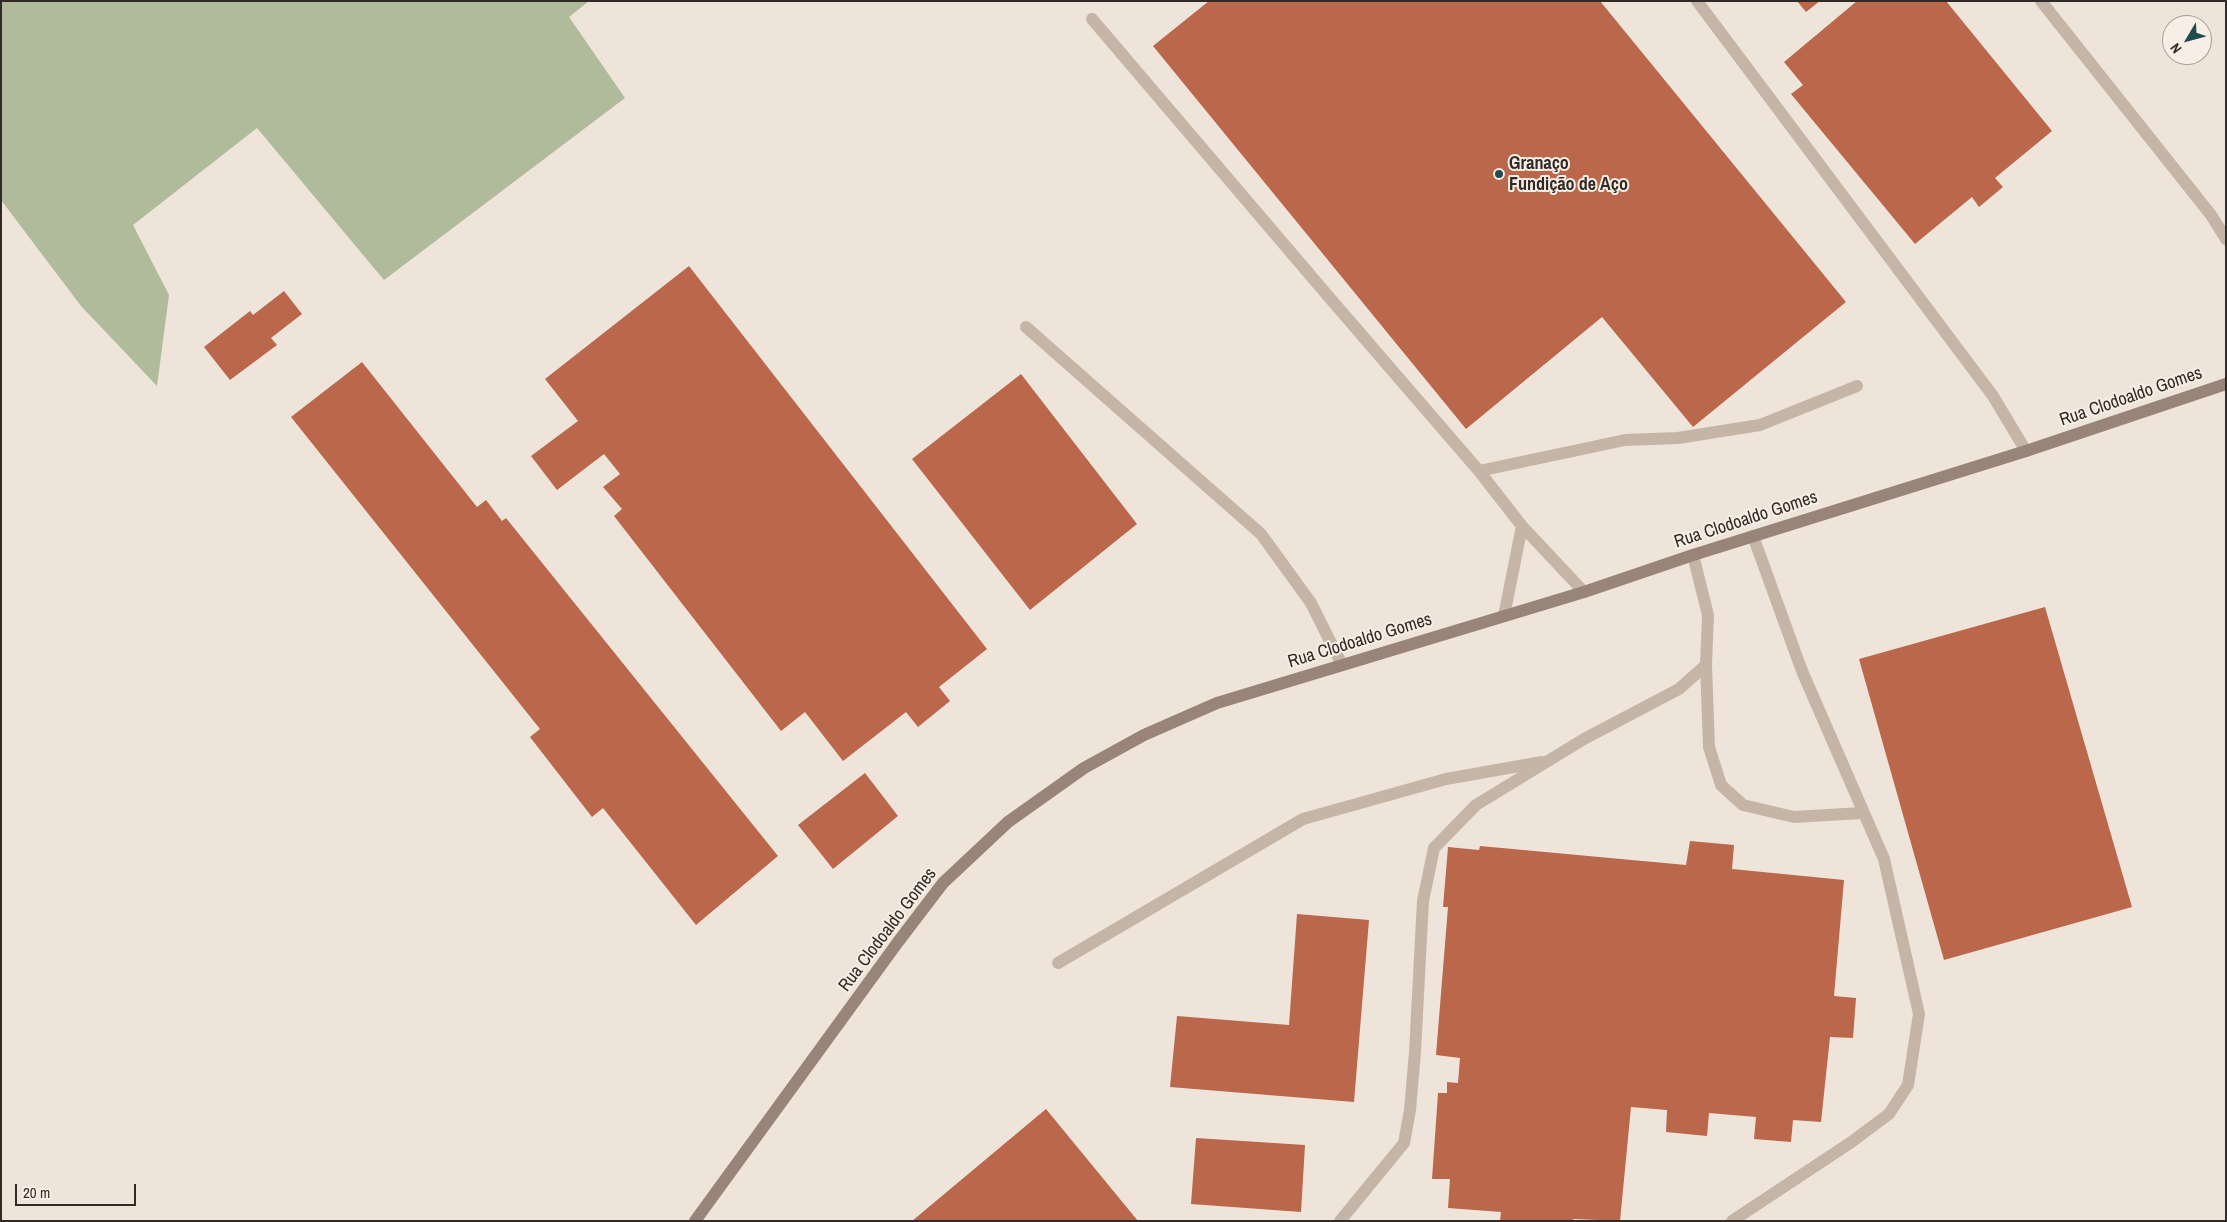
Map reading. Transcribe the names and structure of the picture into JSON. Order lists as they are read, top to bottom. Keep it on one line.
{"streets":{"main road":["Rua Clodoaldo Gomes"]},"places":["Granaço Fundição de Aço"],"scale_bar":"20 m","north":"bottom left"}
